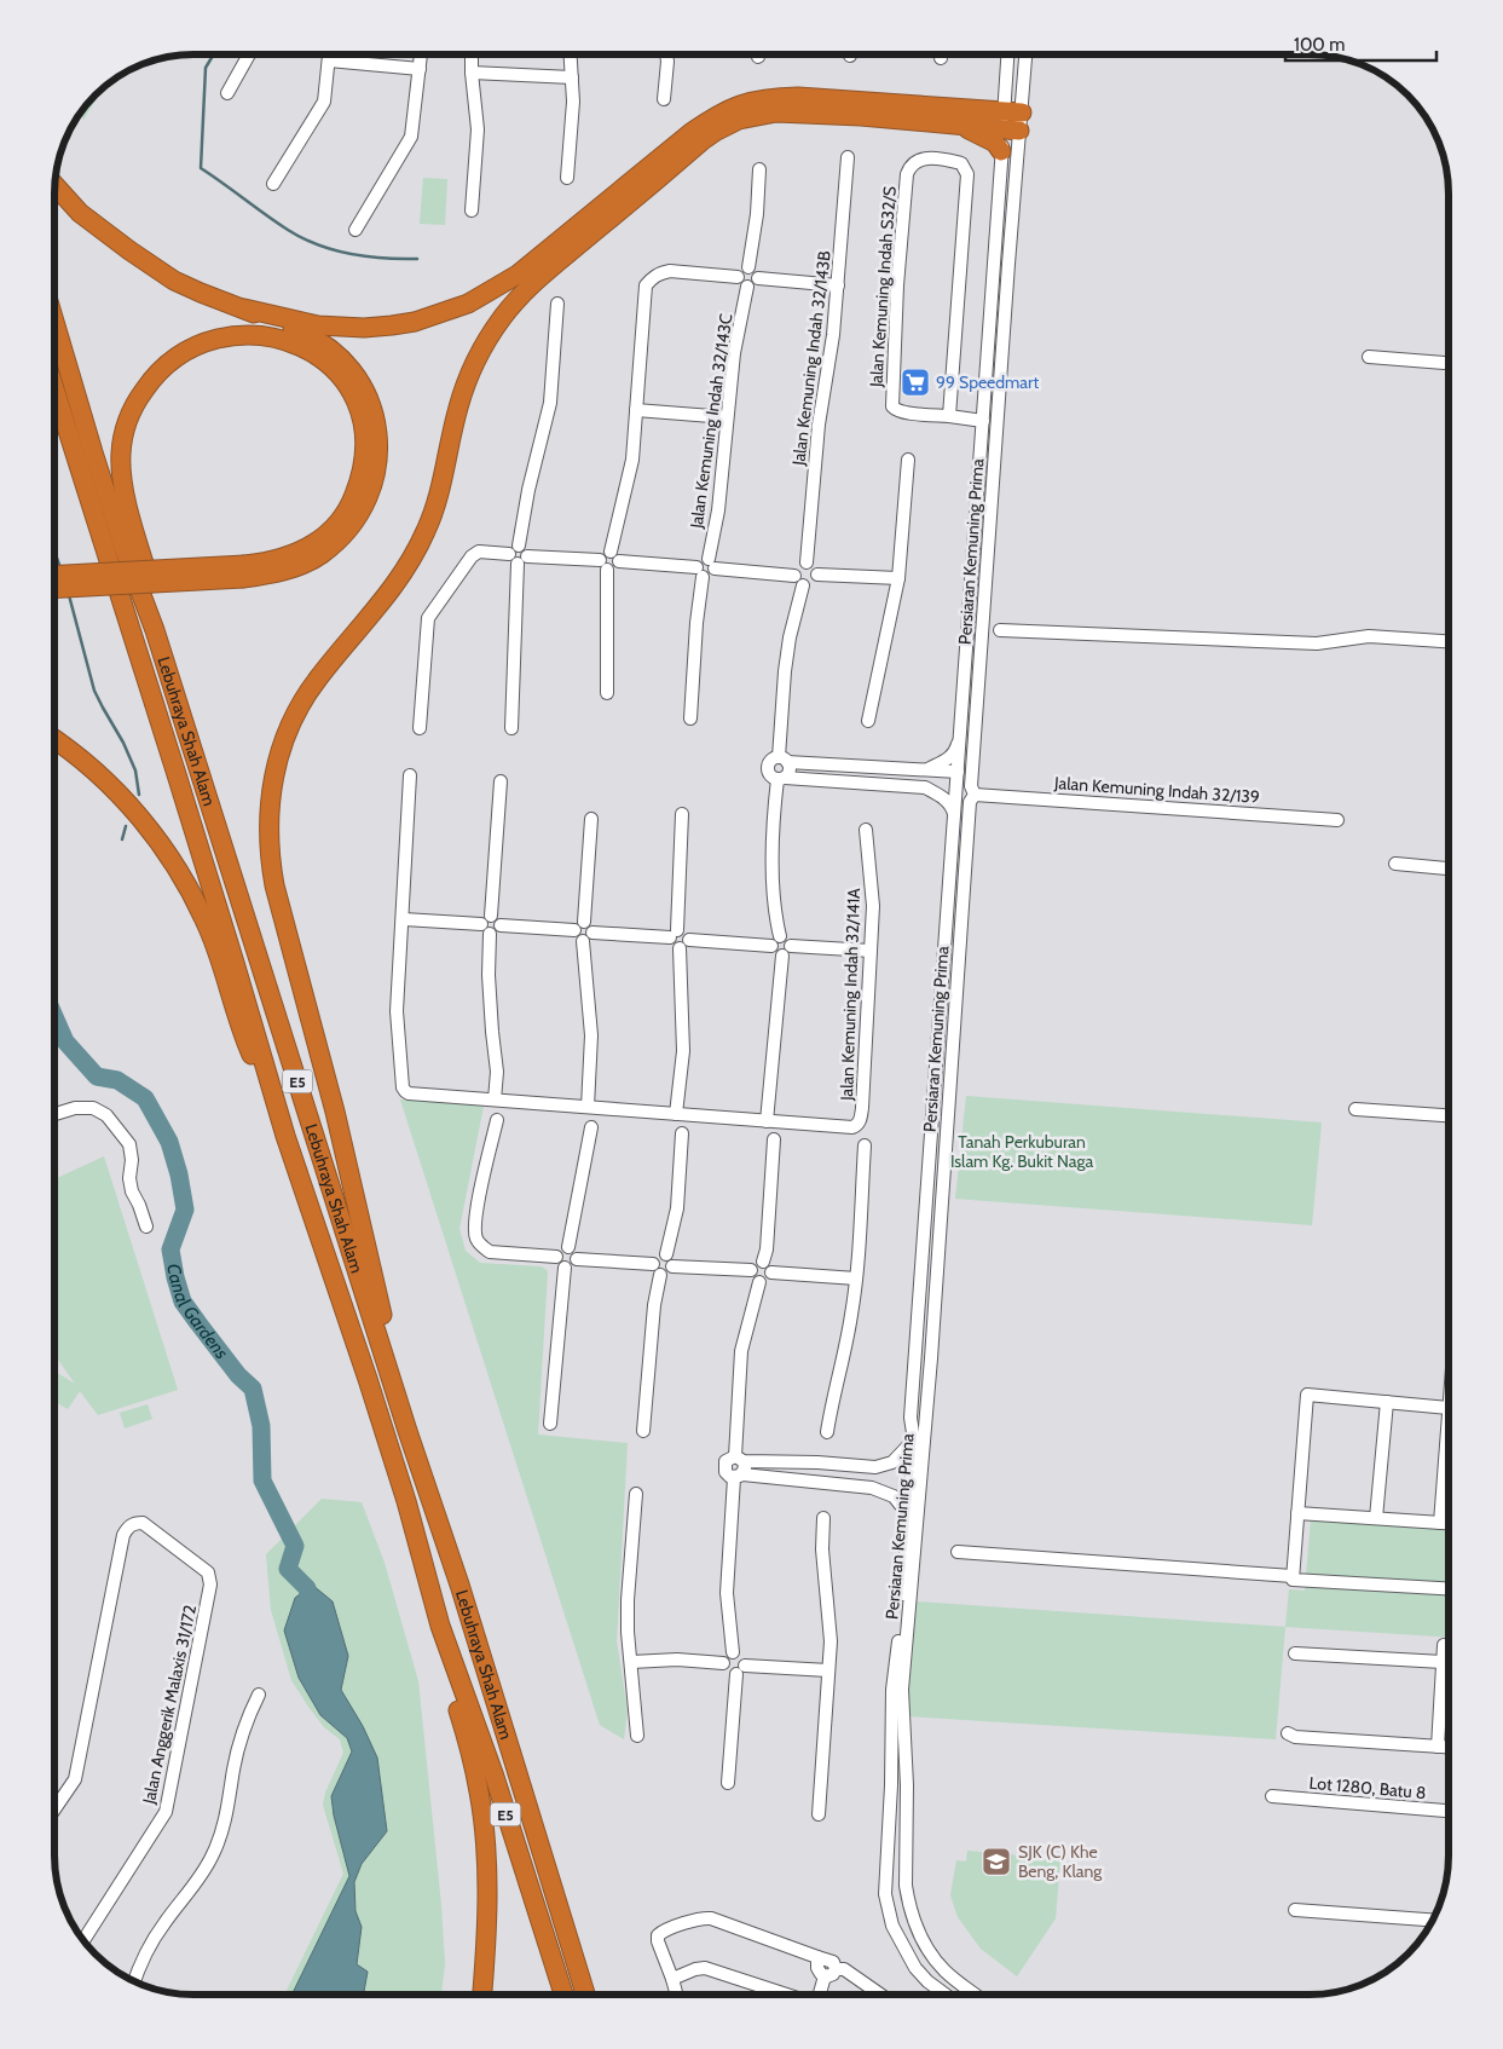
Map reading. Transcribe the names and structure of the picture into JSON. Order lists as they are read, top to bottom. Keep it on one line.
{"streets":{"highway":["Lebuhraya Shah Alam","E5"],"street":["Jalan Kemuning Indah S32/S","Jalan Kemuning Indah 32/143B","Jalan Kemuning Indah 32/143C","Persiaran Kemuning Prima","Jalan Kemuning Indah 32/139","Jalan Kemuning Indah 32/141A","Jalan Anggerik Malaxis 31/172","Lot 1280, Batu 8"]},"crossings":[["Jalan Kemuning Indah S32/S","Persiaran Kemuning Prima"],["Persiaran Kemuning Prima","Jalan Kemuning Indah 32/139"]],"water":["Canal Gardens"],"parks":["Tanah Perkuburan Islam Kg. Bukit Naga"],"places":{"supermarket":["99 Speedmart"],"school or university":["SJK (C) Khe Beng, Klang"]},"scale_bar":"100 m"}
